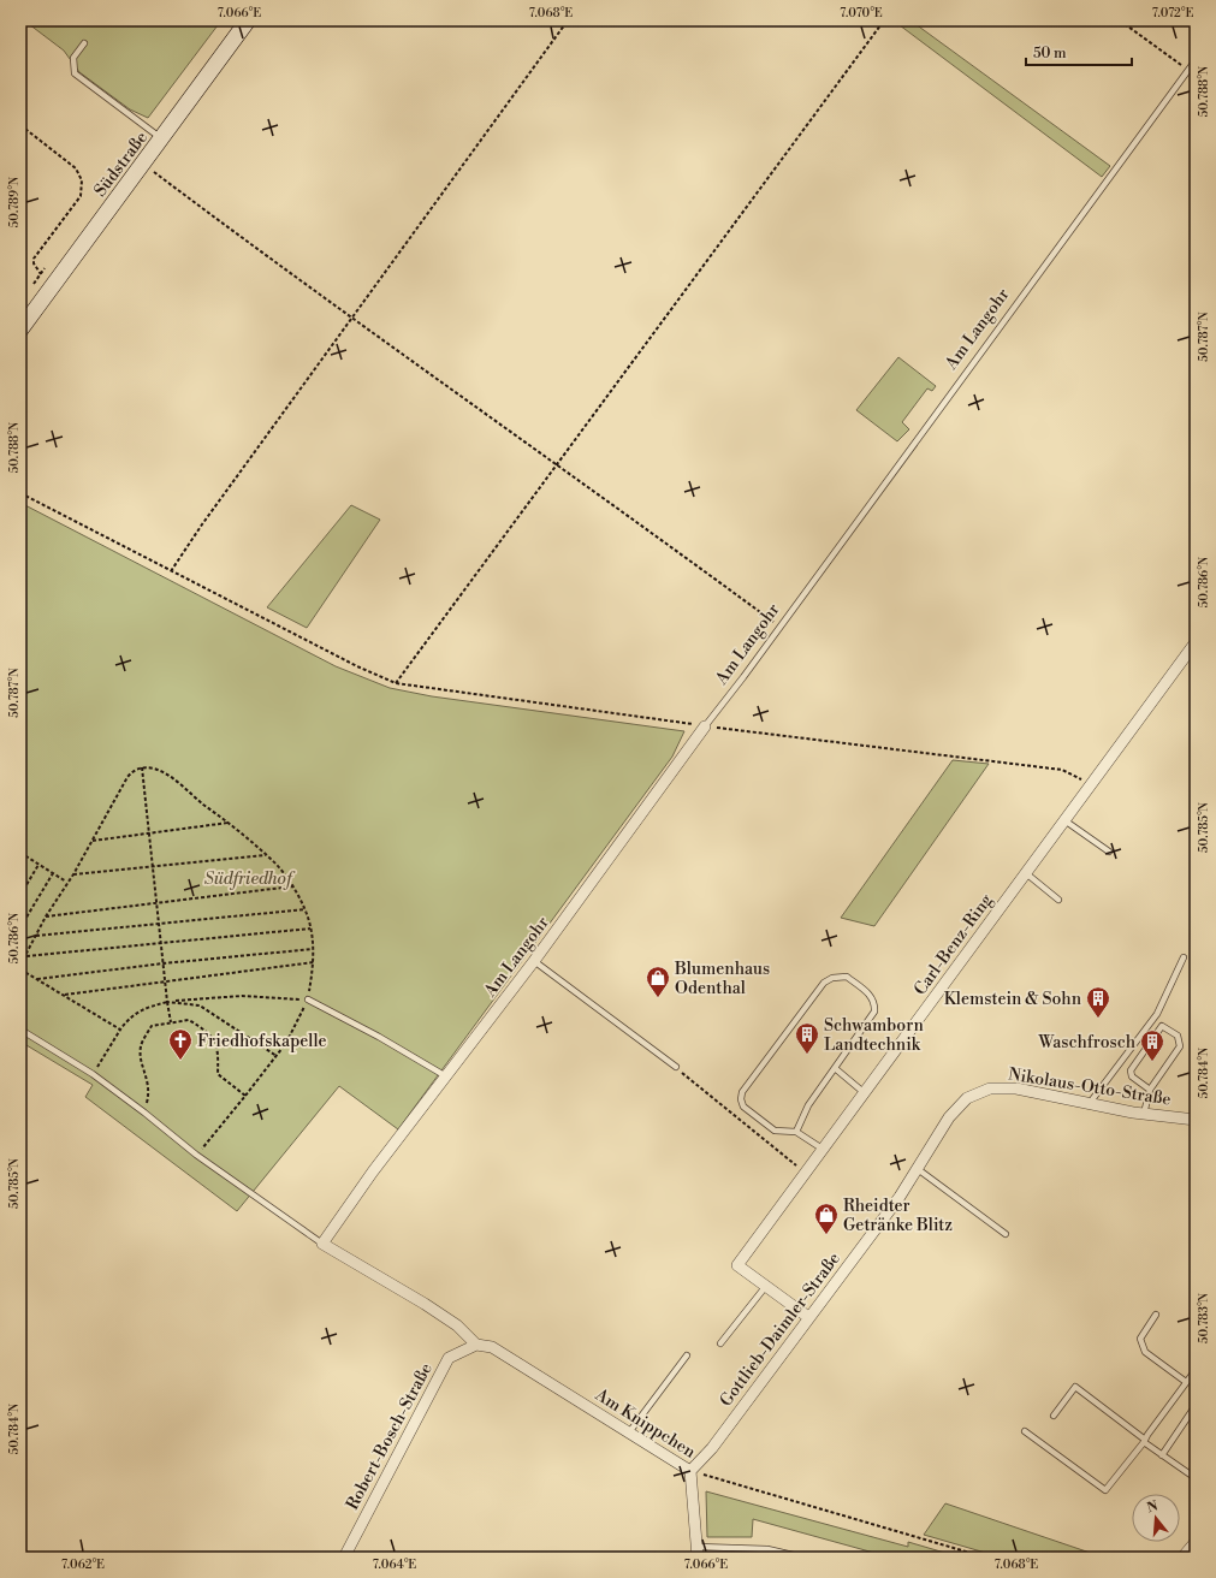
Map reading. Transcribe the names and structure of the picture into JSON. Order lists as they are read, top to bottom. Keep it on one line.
{"streets":{"street":["Südstraße","Am Langohr","Carl-Benz-Ring","Nikolaus-Otto-Straße","Gottlieb-Daimler-Straße","Am Knippchen","Robert-Bosch-Straße"]},"crossings":[["Am Langohr","Am Knippchen"],["Nikolaus-Otto-Straße","Gottlieb-Daimler-Straße"],["Gottlieb-Daimler-Straße","Am Knippchen"],["Am Knippchen","Robert-Bosch-Straße"]],"parks":["Südfriedhof"],"places":{"shop":["Blumenhaus Odenthal","Rheidter Getränke Blitz"],"building":["Klemstein & Sohn","Schwamborn Landtechnik","Waschfrosch"],"church":["Friedhofskapelle"]},"scale_bar":"50 m","north":"top","coordinates":["7.066°E","7.068°E","7.070°E","7.072°E","50.788°N","50.789°N","50.787°N","50.786°N","50.785°N","50.784°N","50.783°N","7.062°E","7.064°E"]}
